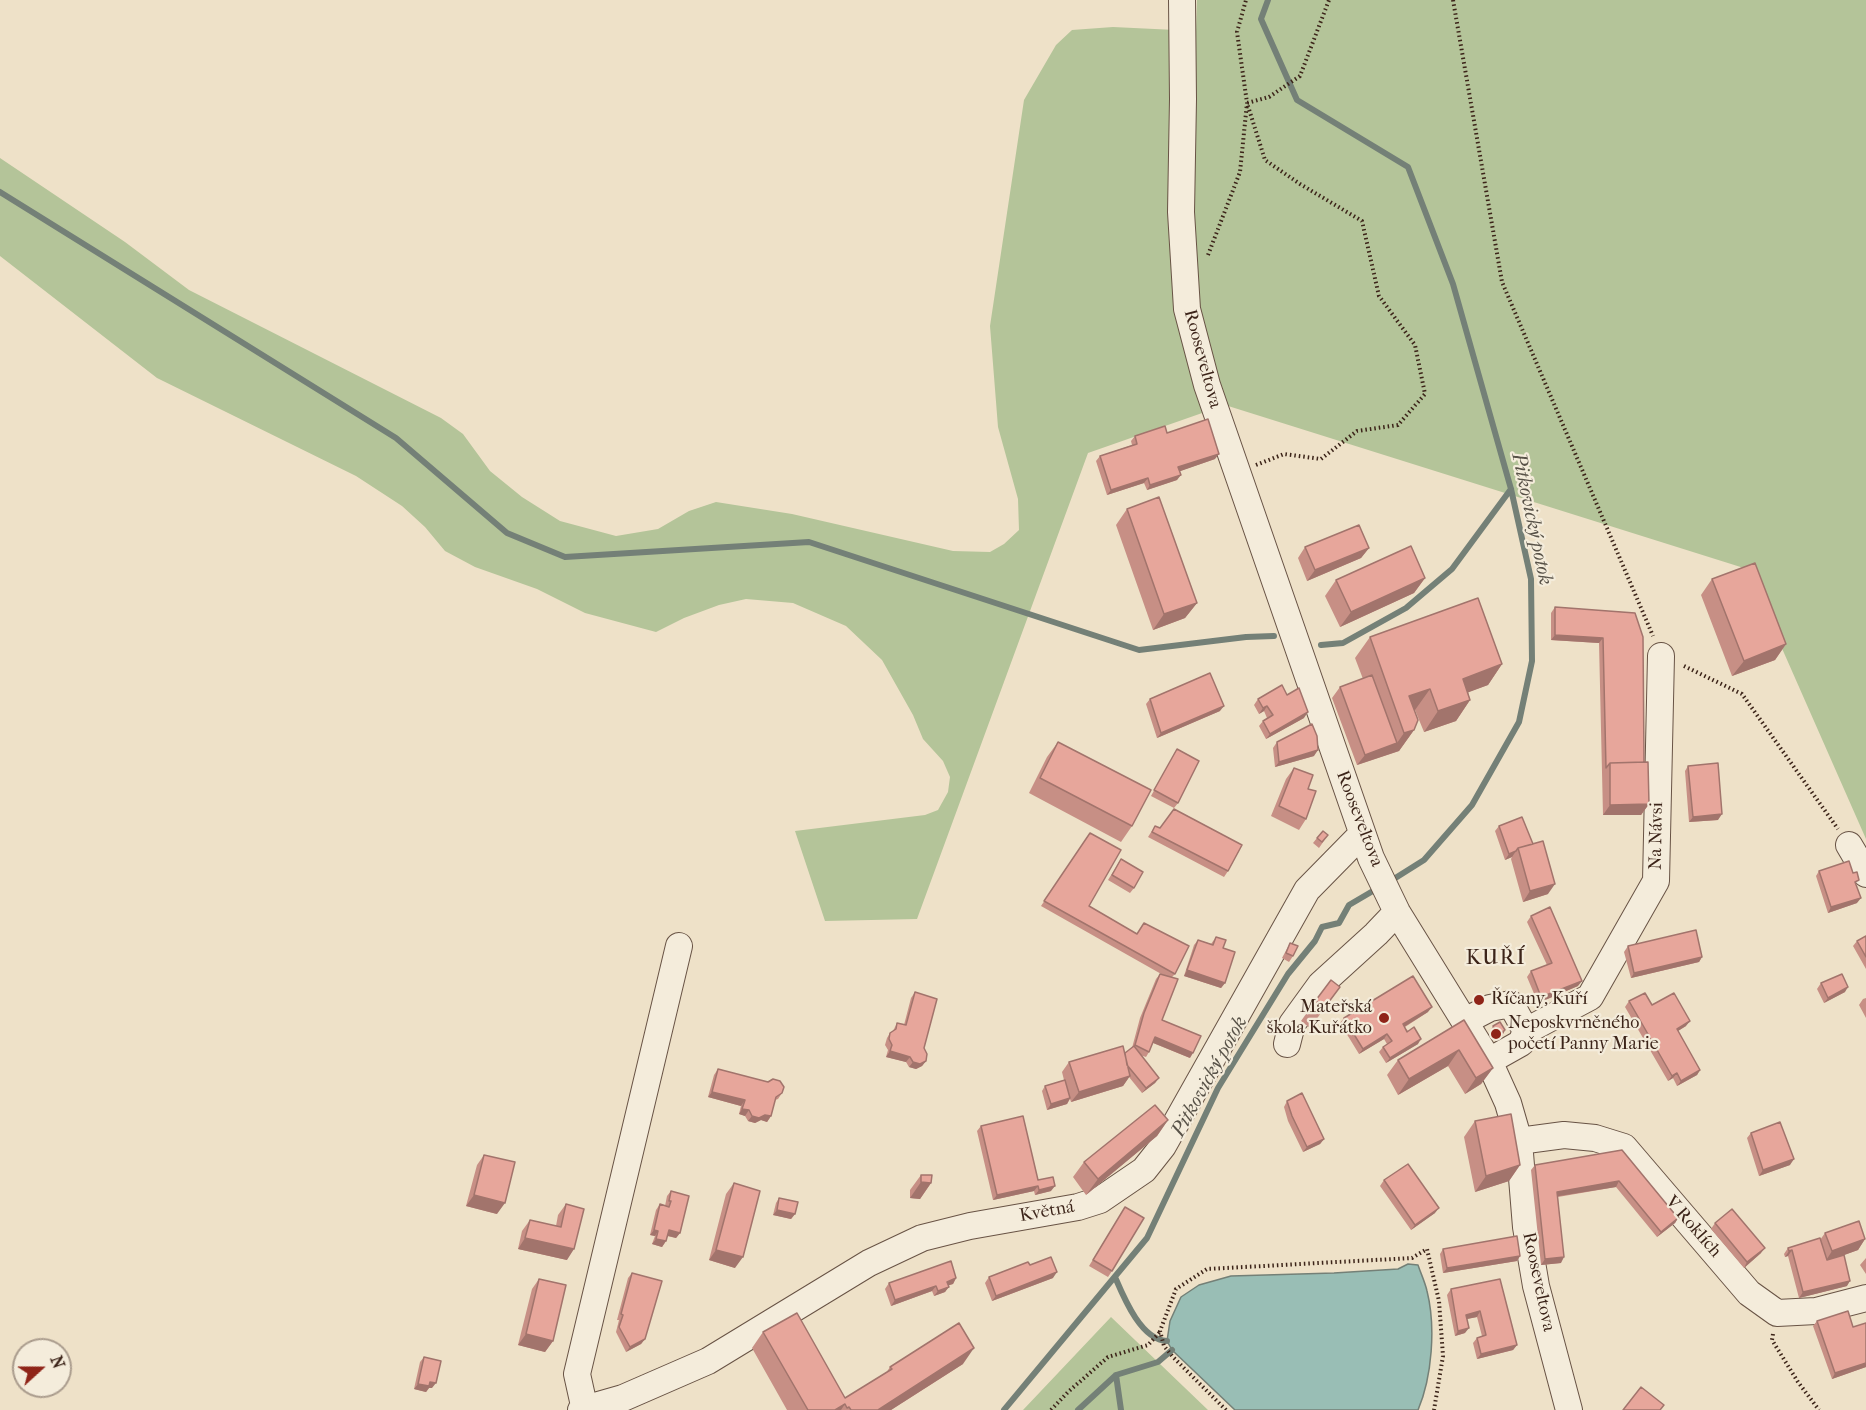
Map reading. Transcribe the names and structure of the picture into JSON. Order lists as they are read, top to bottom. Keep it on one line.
{"streets":{"street":["Rooseveltova","Na Návsi","Květná","V Roklích"]},"crossings":[["Rooseveltova","Na Návsi"],["Rooseveltova","Květná"],["Rooseveltova","V Roklích"]],"districts":["KUŘÍ"],"water":["Pitkovický potok"],"places":["Říčany, Kuří","Mateřská škola Kuřátko","Neposkvrněného početí Panny Marie"],"north":"right"}
